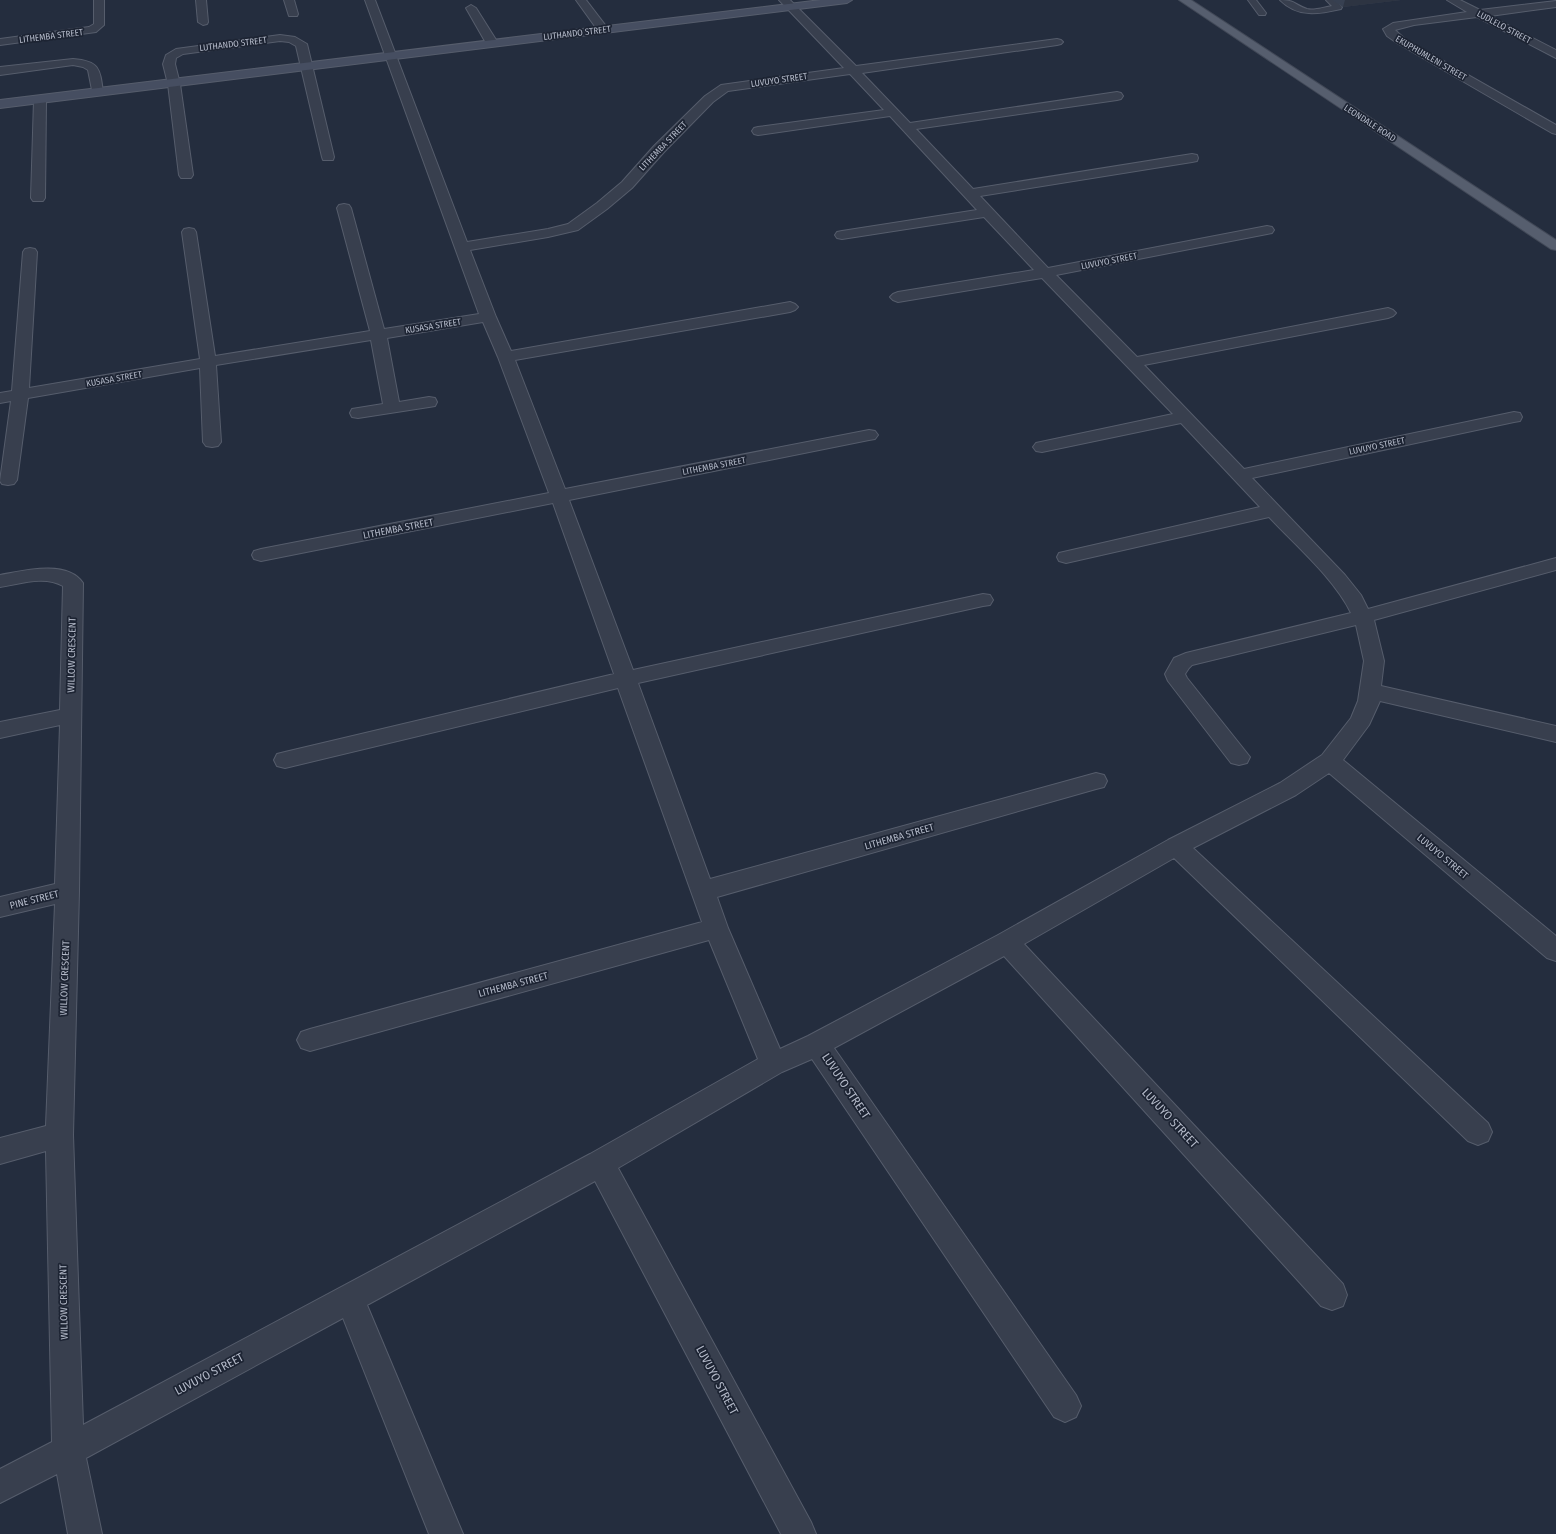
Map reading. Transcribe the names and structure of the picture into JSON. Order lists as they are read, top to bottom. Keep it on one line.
{"streets":{"main road":["LEONDALE ROAD"],"street":["LUDLELO STREET","LUTHANDO STREET","LITHEMBA STREET","EKUPHUMLENI STREET","LUVUYO STREET","KUSASA STREET","WILLOW CRESCENT","PINE STREET"]},"crossings":[["LUDLELO STREET","EKUPHUMLENI STREET"],["LUTHANDO STREET","LUVUYO STREET"],["LITHEMBA STREET","LUVUYO STREET"],["LUVUYO STREET","WILLOW CRESCENT"],["WILLOW CRESCENT","PINE STREET"]]}
